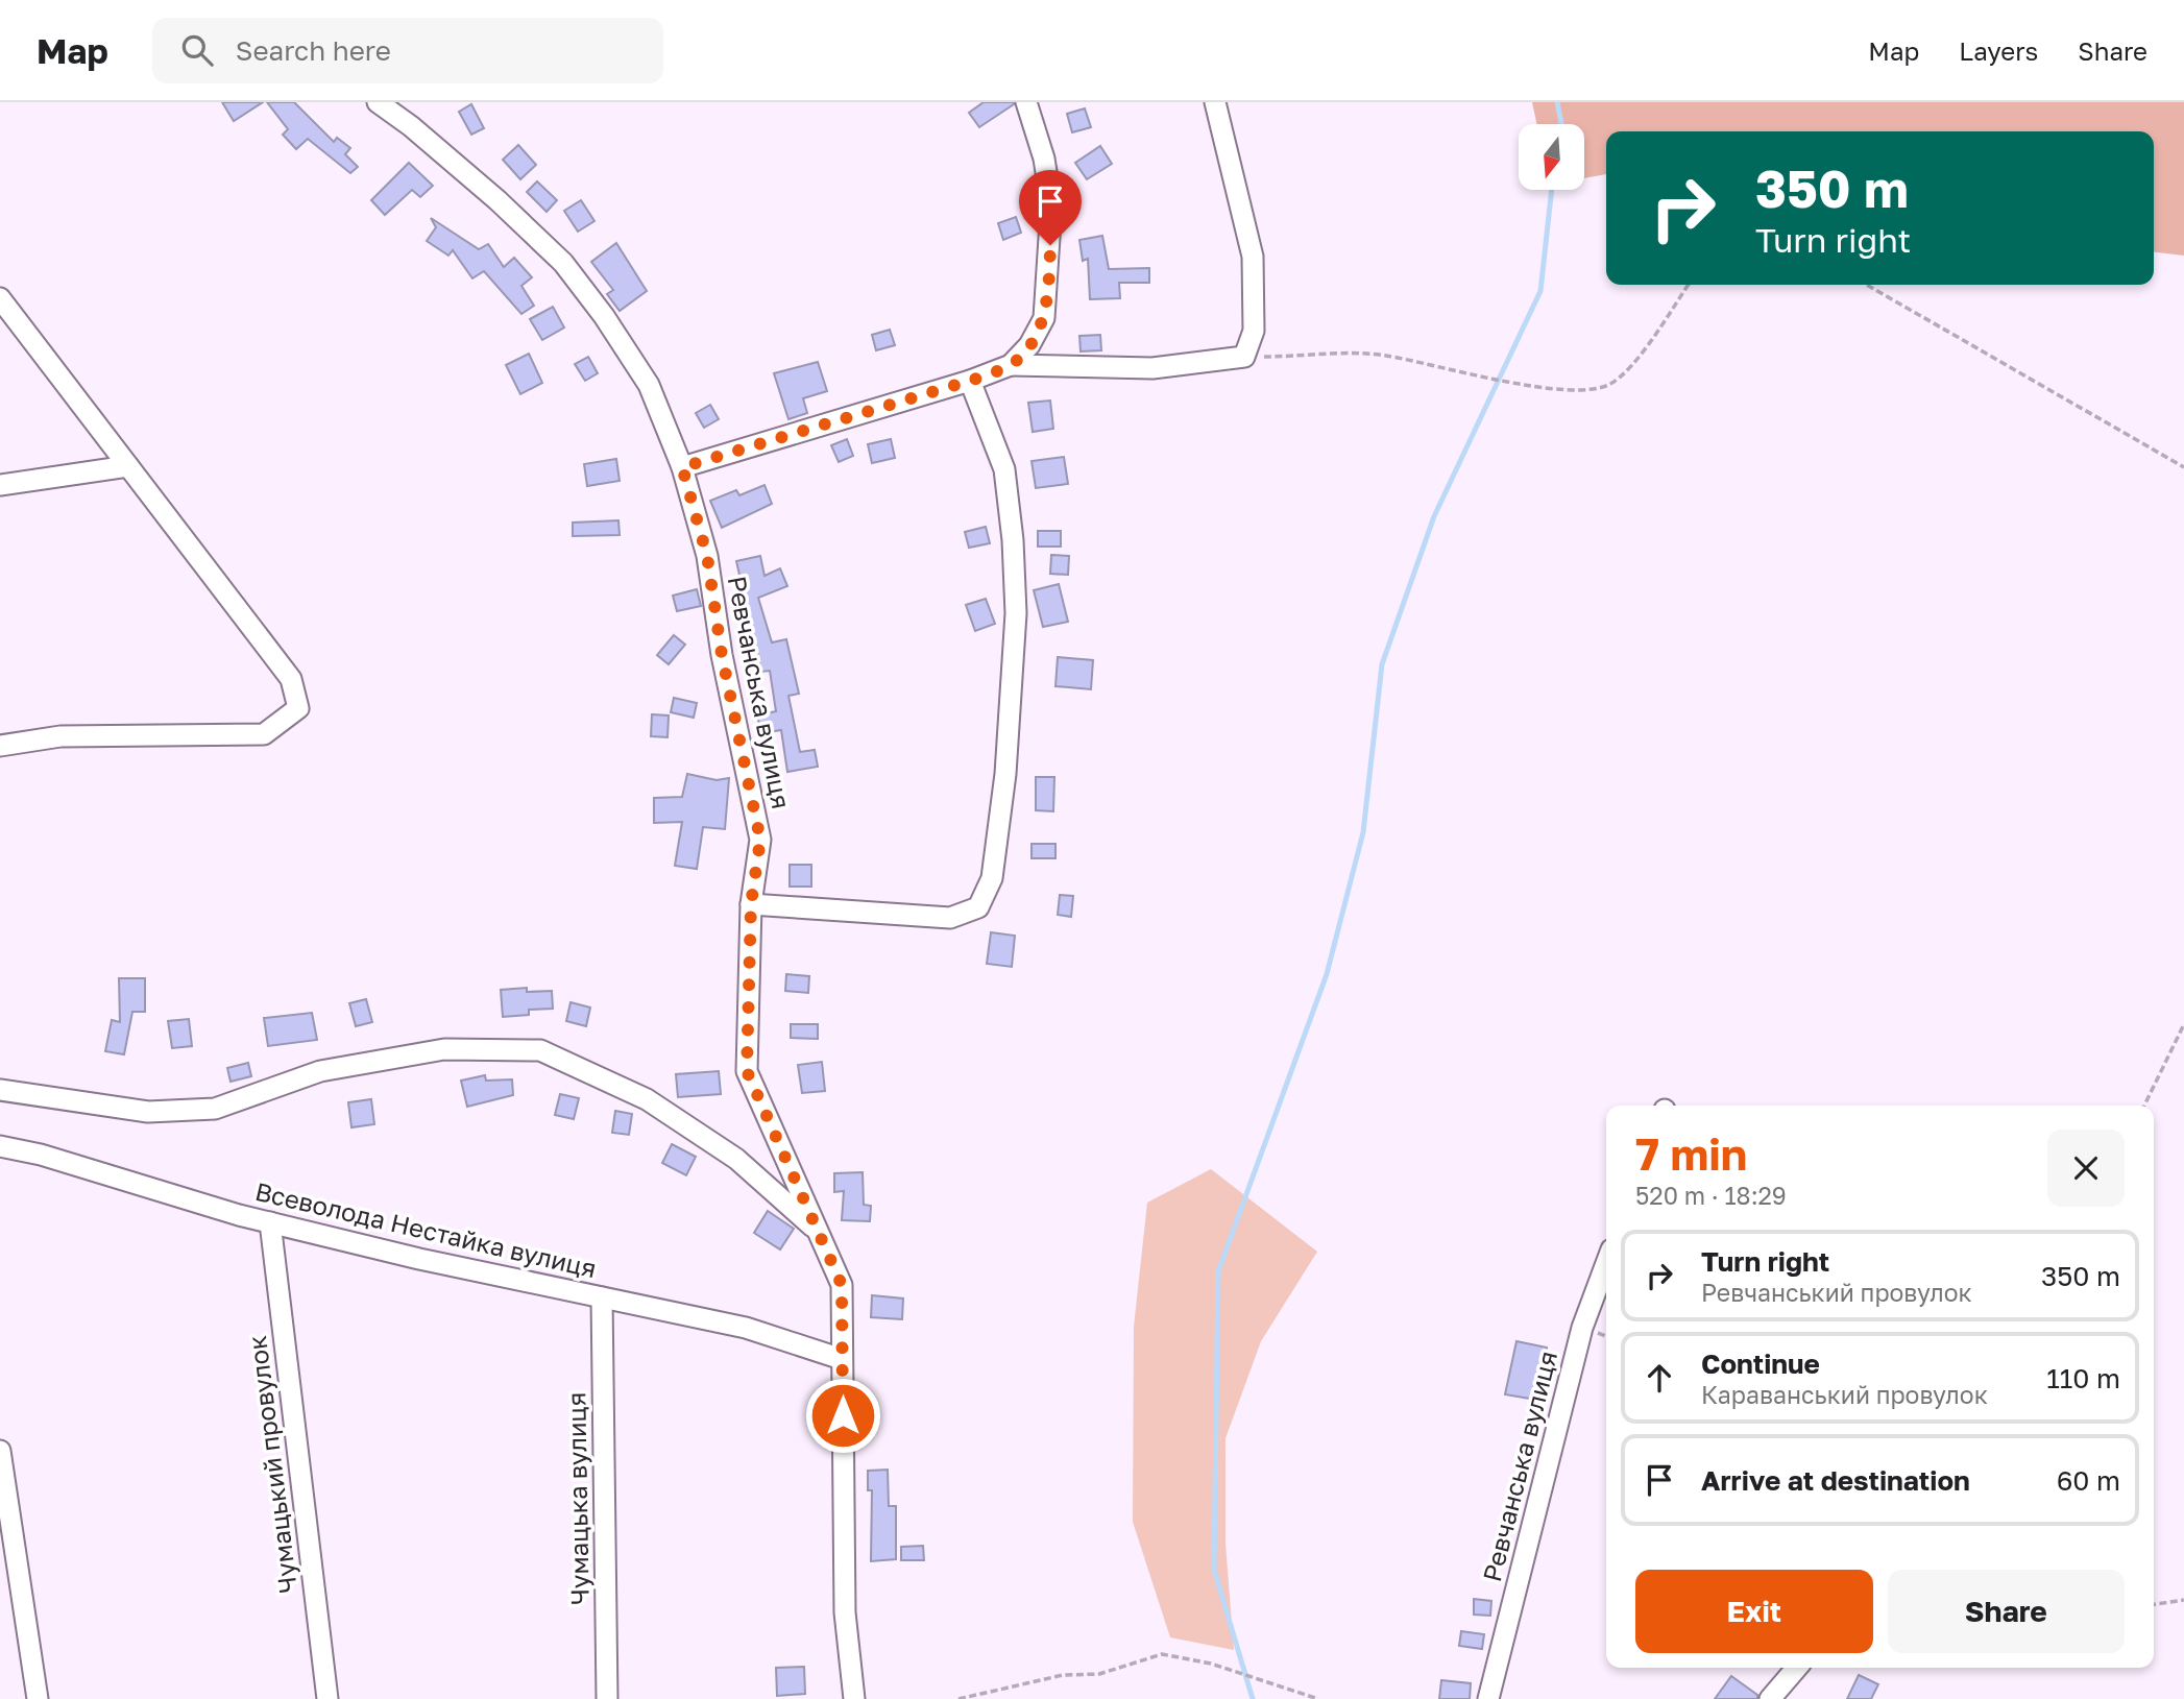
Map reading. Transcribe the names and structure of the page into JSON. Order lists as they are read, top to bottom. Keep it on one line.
{"streets":{"street":["Ревчанська вулиця","Всеволода Нестайка вулиця","Чумацький провулок","Чумацька вулиця"]},"crossings":[["Ревчанська вулиця","Всеволода Нестайка вулиця"],["Всеволода Нестайка вулиця","Чумацький провулок"],["Всеволода Нестайка вулиця","Чумацька вулиця"]],"north":"bottom","page":{"header":"Map","search":"Search here","nav":["Map","Layers","Share"],"turn":["350 m","Turn right"],"heading":["7 min","520 m · 18:29"],"list":[{"name":"Turn right","note":"Ревчанський провулок","value":"350 m"},{"name":"Continue","note":"Караванський провулок","value":"110 m"},{"name":"Arrive at destination","value":"60 m"}],"buttons":["Exit","Share"]}}
